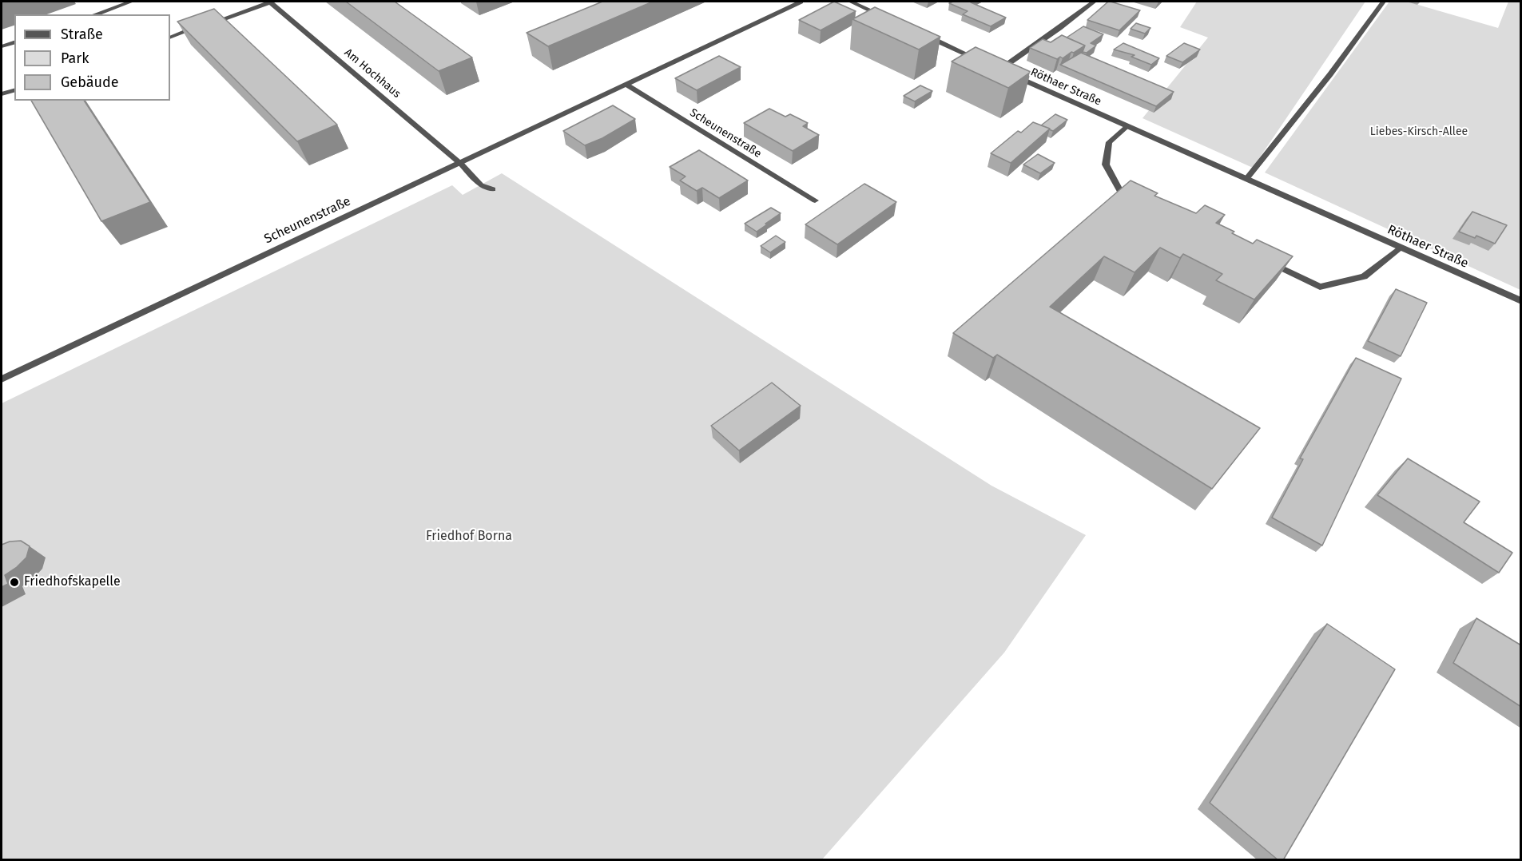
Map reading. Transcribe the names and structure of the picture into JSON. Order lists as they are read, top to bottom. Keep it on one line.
{"streets":{"street":["Am Hochhaus","Röthaer Straße","Scheunenstraße"]},"crossings":[["Am Hochhaus","Scheunenstraße"]],"parks":["Liebes-Kirsch-Allee","Friedhof Borna"],"places":["Friedhofskapelle"],"legend":["Straße","Park","Gebäude"]}
